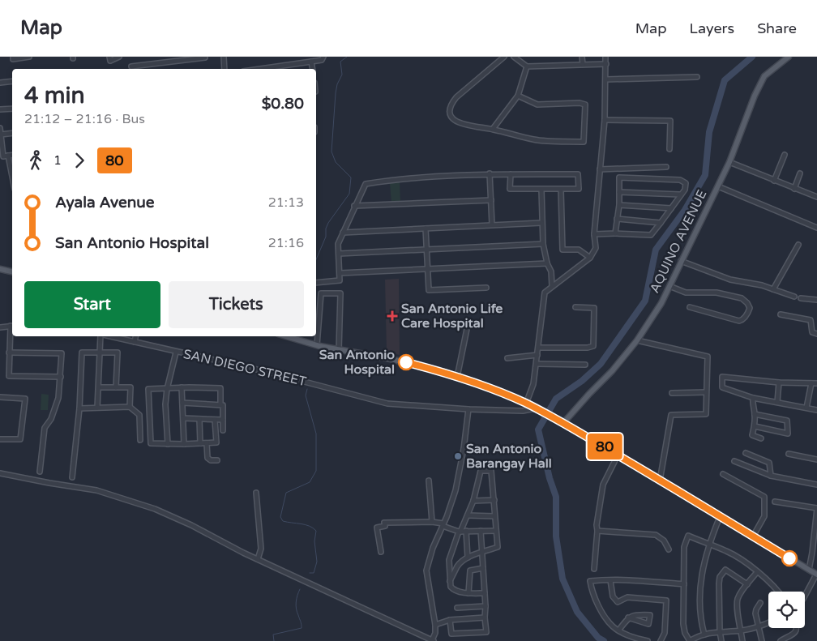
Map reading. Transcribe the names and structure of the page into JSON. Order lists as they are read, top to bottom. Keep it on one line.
{"streets":{"main road":["AQUINO AVENUE"],"street":["SAN DIEGO STREET"]},"places":{"health":["San Antonio Life Care Hospital"],"other":["San Antonio Hospital","San Antonio Barangay Hall"]},"lines":["bus line 80"],"page":{"header":"Map","nav":["Map","Layers","Share"],"on_map":"80","heading":["4 min","21:12 – 21:16 · Bus","$0.80"],"legs":["1","80"],"list":[{"name":"Ayala Avenue","value":"21:13"},{"name":"San Antonio Hospital","value":"21:16"}],"buttons":["Start","Tickets"]}}
